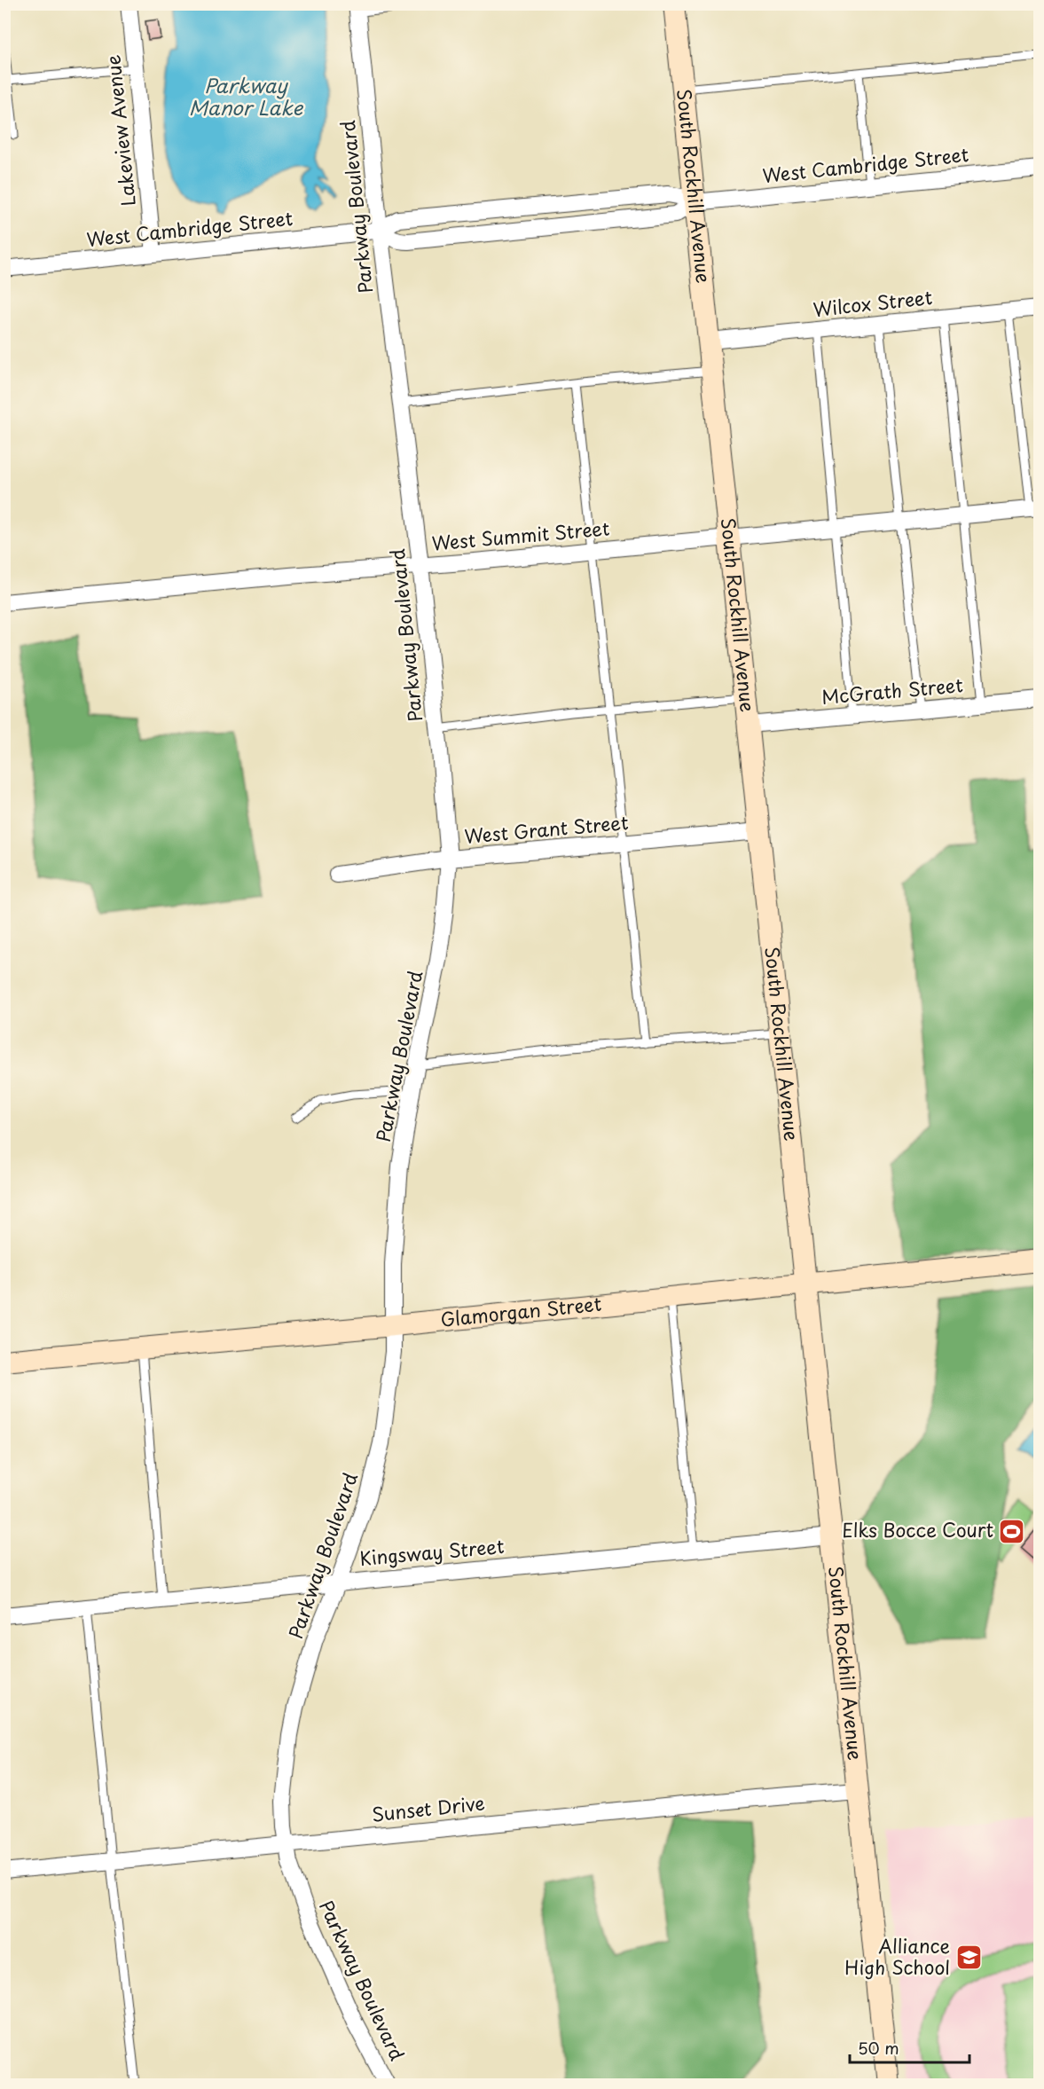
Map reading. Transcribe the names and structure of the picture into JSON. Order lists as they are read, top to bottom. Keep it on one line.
{"streets":{"street":["Lakeview Avenue","West Cambridge Street","South Rockhill Avenue","Parkway Boulevard","Wilcox Street","West Summit Street","McGrath Street","West Grant Street","Glamorgan Street","Kingsway Street","Sunset Drive"]},"crossings":[["Lakeview Avenue","West Cambridge Street"],["West Cambridge Street","South Rockhill Avenue"],["West Cambridge Street","Parkway Boulevard"],["South Rockhill Avenue","Wilcox Street"],["South Rockhill Avenue","West Summit Street"],["South Rockhill Avenue","McGrath Street"],["South Rockhill Avenue","West Grant Street"],["South Rockhill Avenue","Glamorgan Street"],["South Rockhill Avenue","Kingsway Street"],["South Rockhill Avenue","Sunset Drive"],["Parkway Boulevard","West Summit Street"],["Parkway Boulevard","West Grant Street"],["Parkway Boulevard","Glamorgan Street"],["Parkway Boulevard","Kingsway Street"],["Parkway Boulevard","Sunset Drive"]],"water":["Parkway Manor Lake"],"places":{"sports":["Elks Bocce Court"],"school or university":["Alliance High School"]},"scale_bar":"50 m"}
